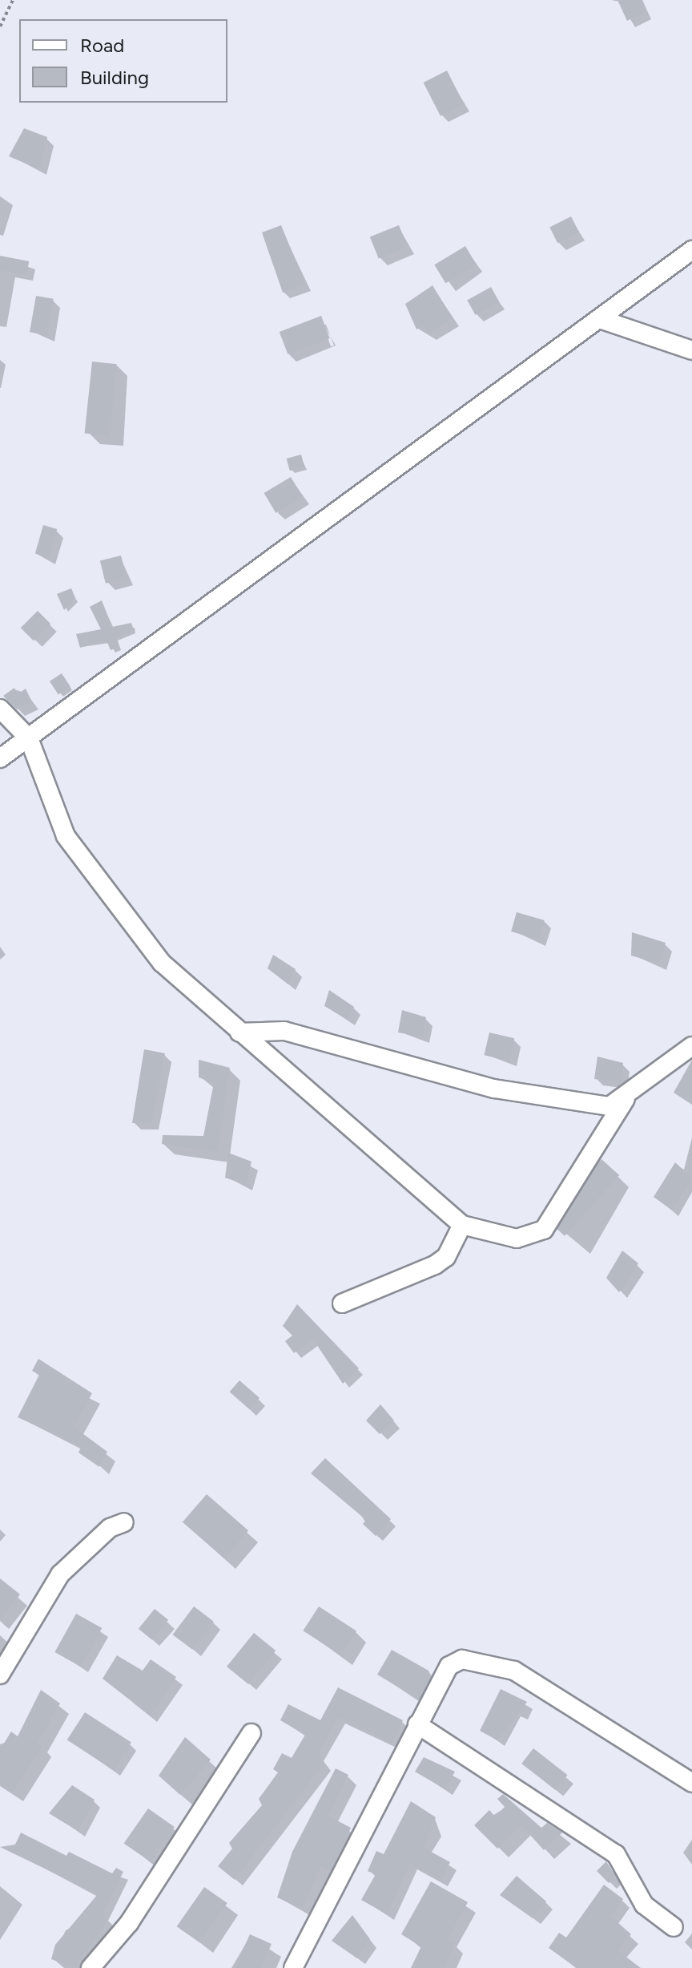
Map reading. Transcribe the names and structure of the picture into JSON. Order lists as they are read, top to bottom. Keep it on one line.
{"legend":["Road","Building"]}
